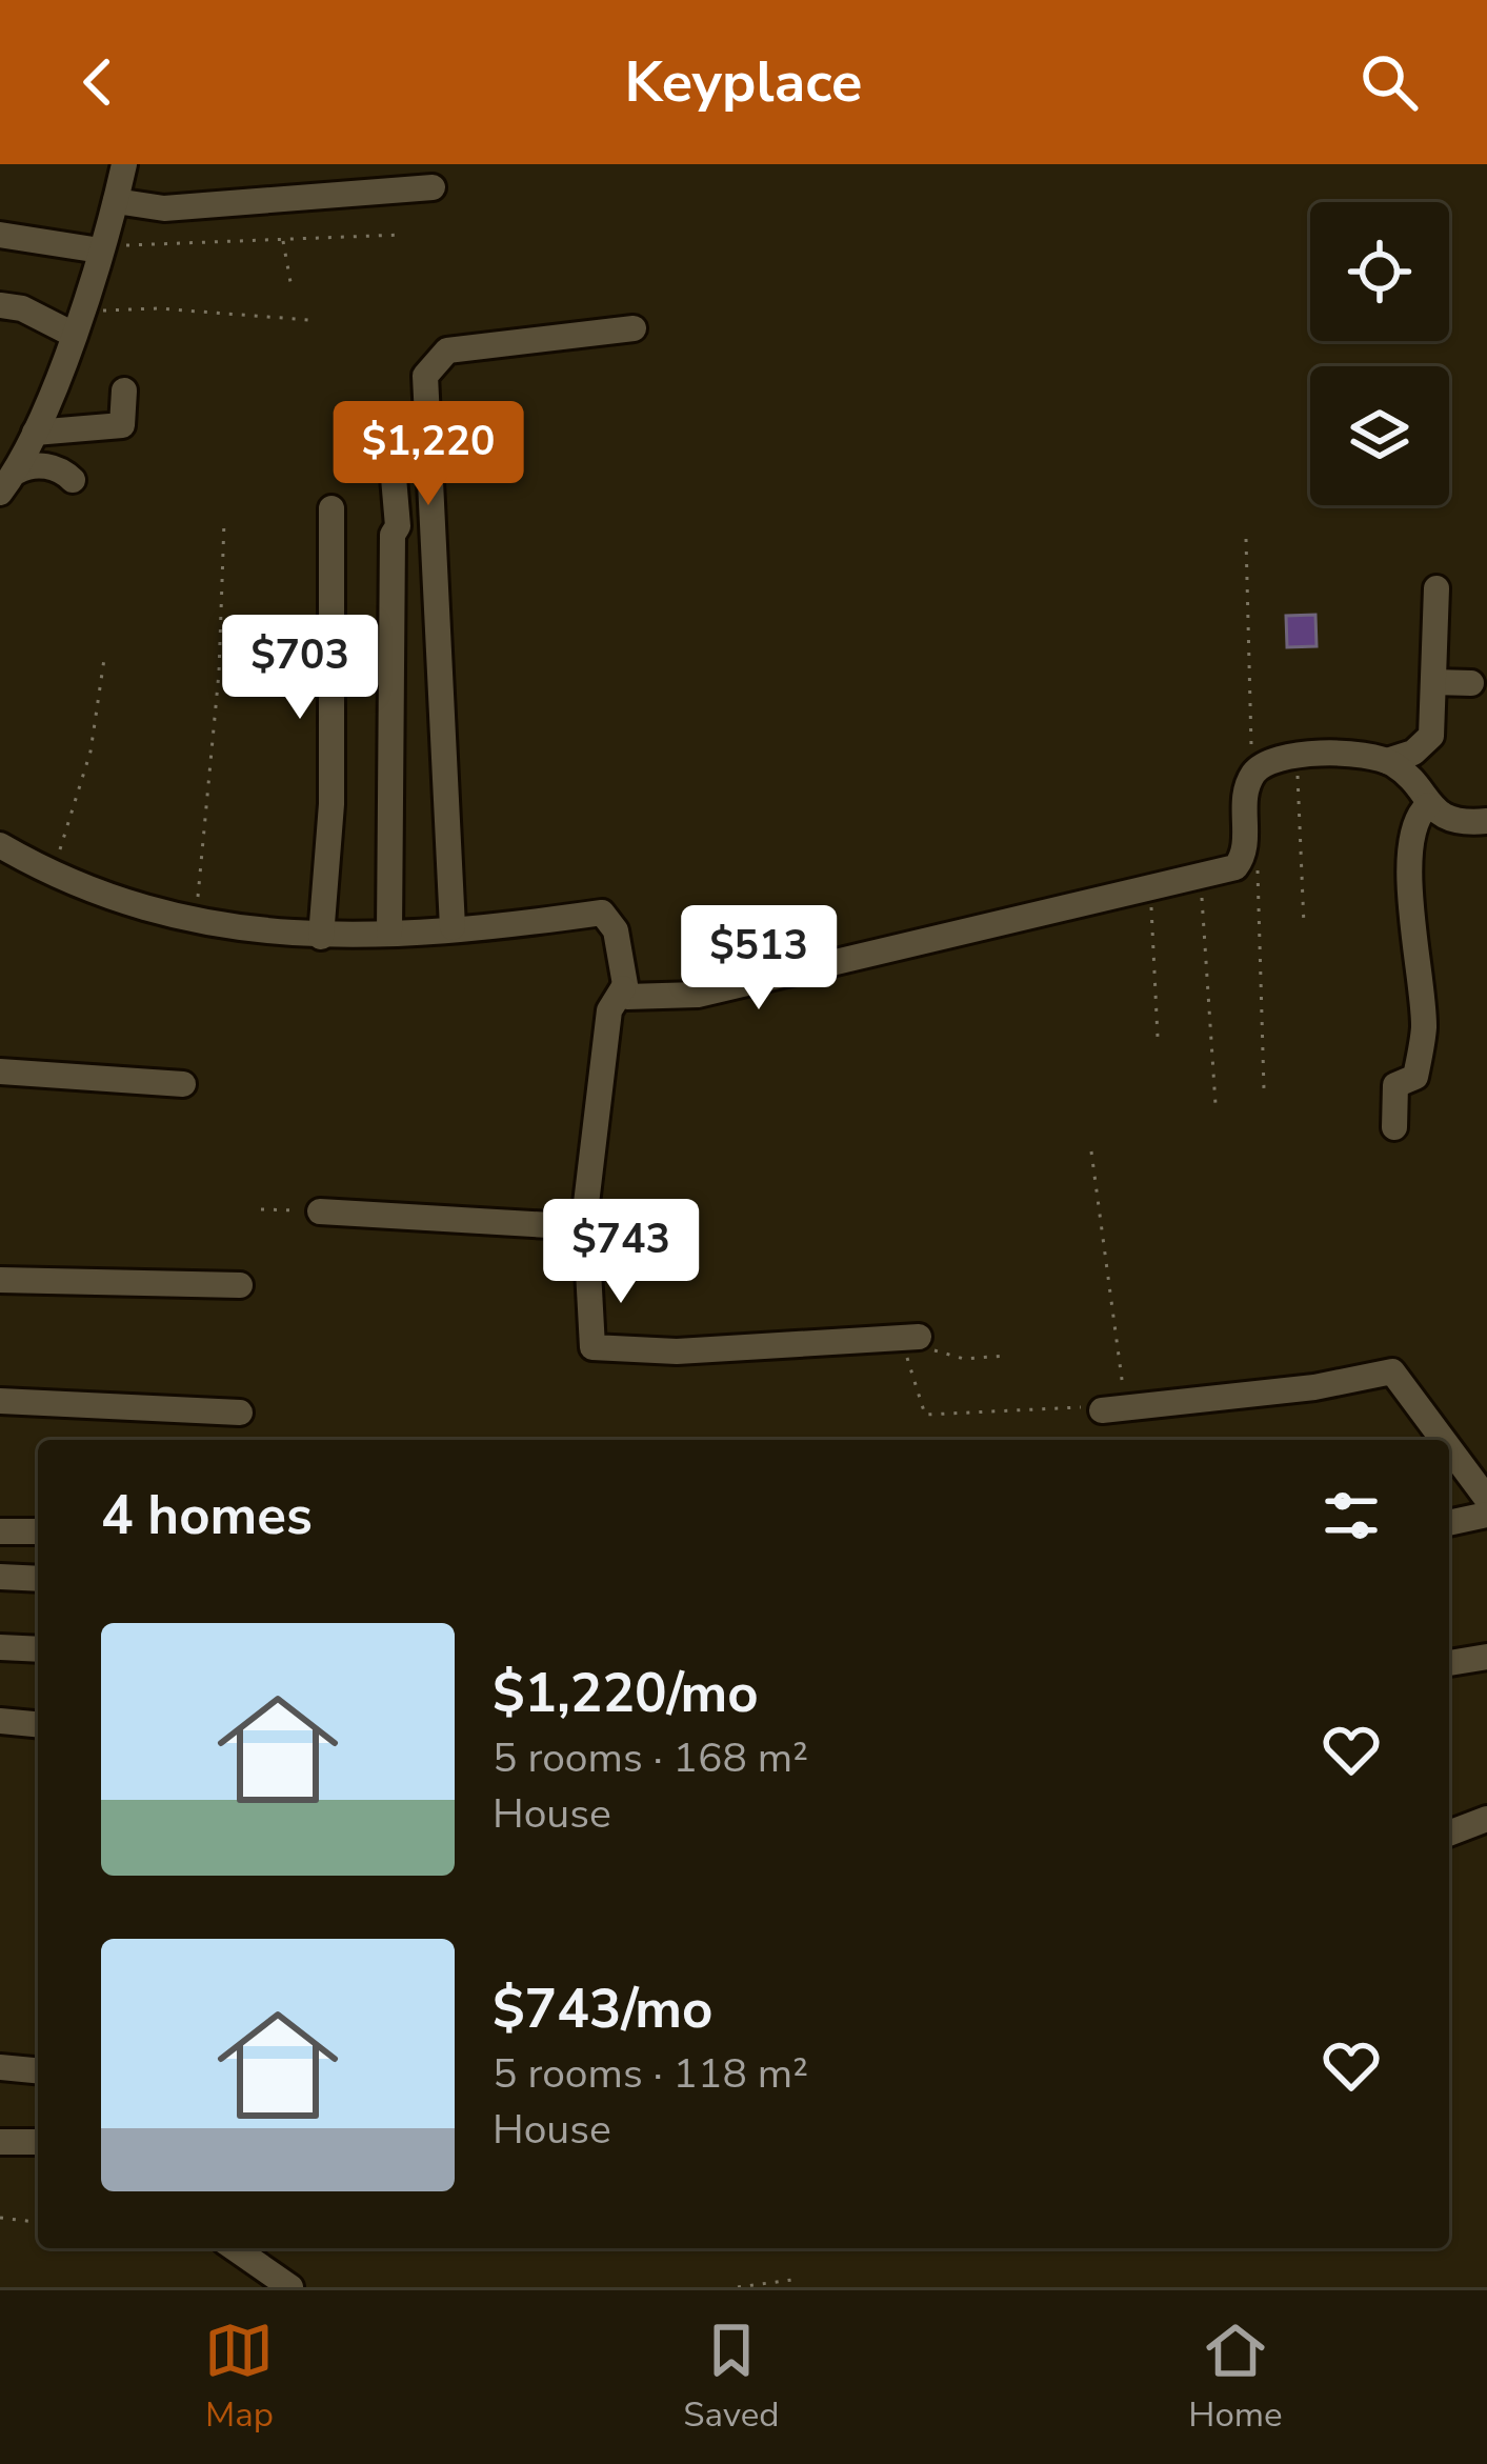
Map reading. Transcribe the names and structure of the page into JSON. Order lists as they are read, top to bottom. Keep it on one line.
{"page":{"header":"Keyplace","price":["$1,220","$703","$513","$743"],"heading":"4 homes","list":[{"name":"$1,220/mo","note":"5 rooms · 168 m² · House"},{"name":"$743/mo","note":"5 rooms · 118 m² · House"}],"tabs":["Map","Saved","Home"]}}
